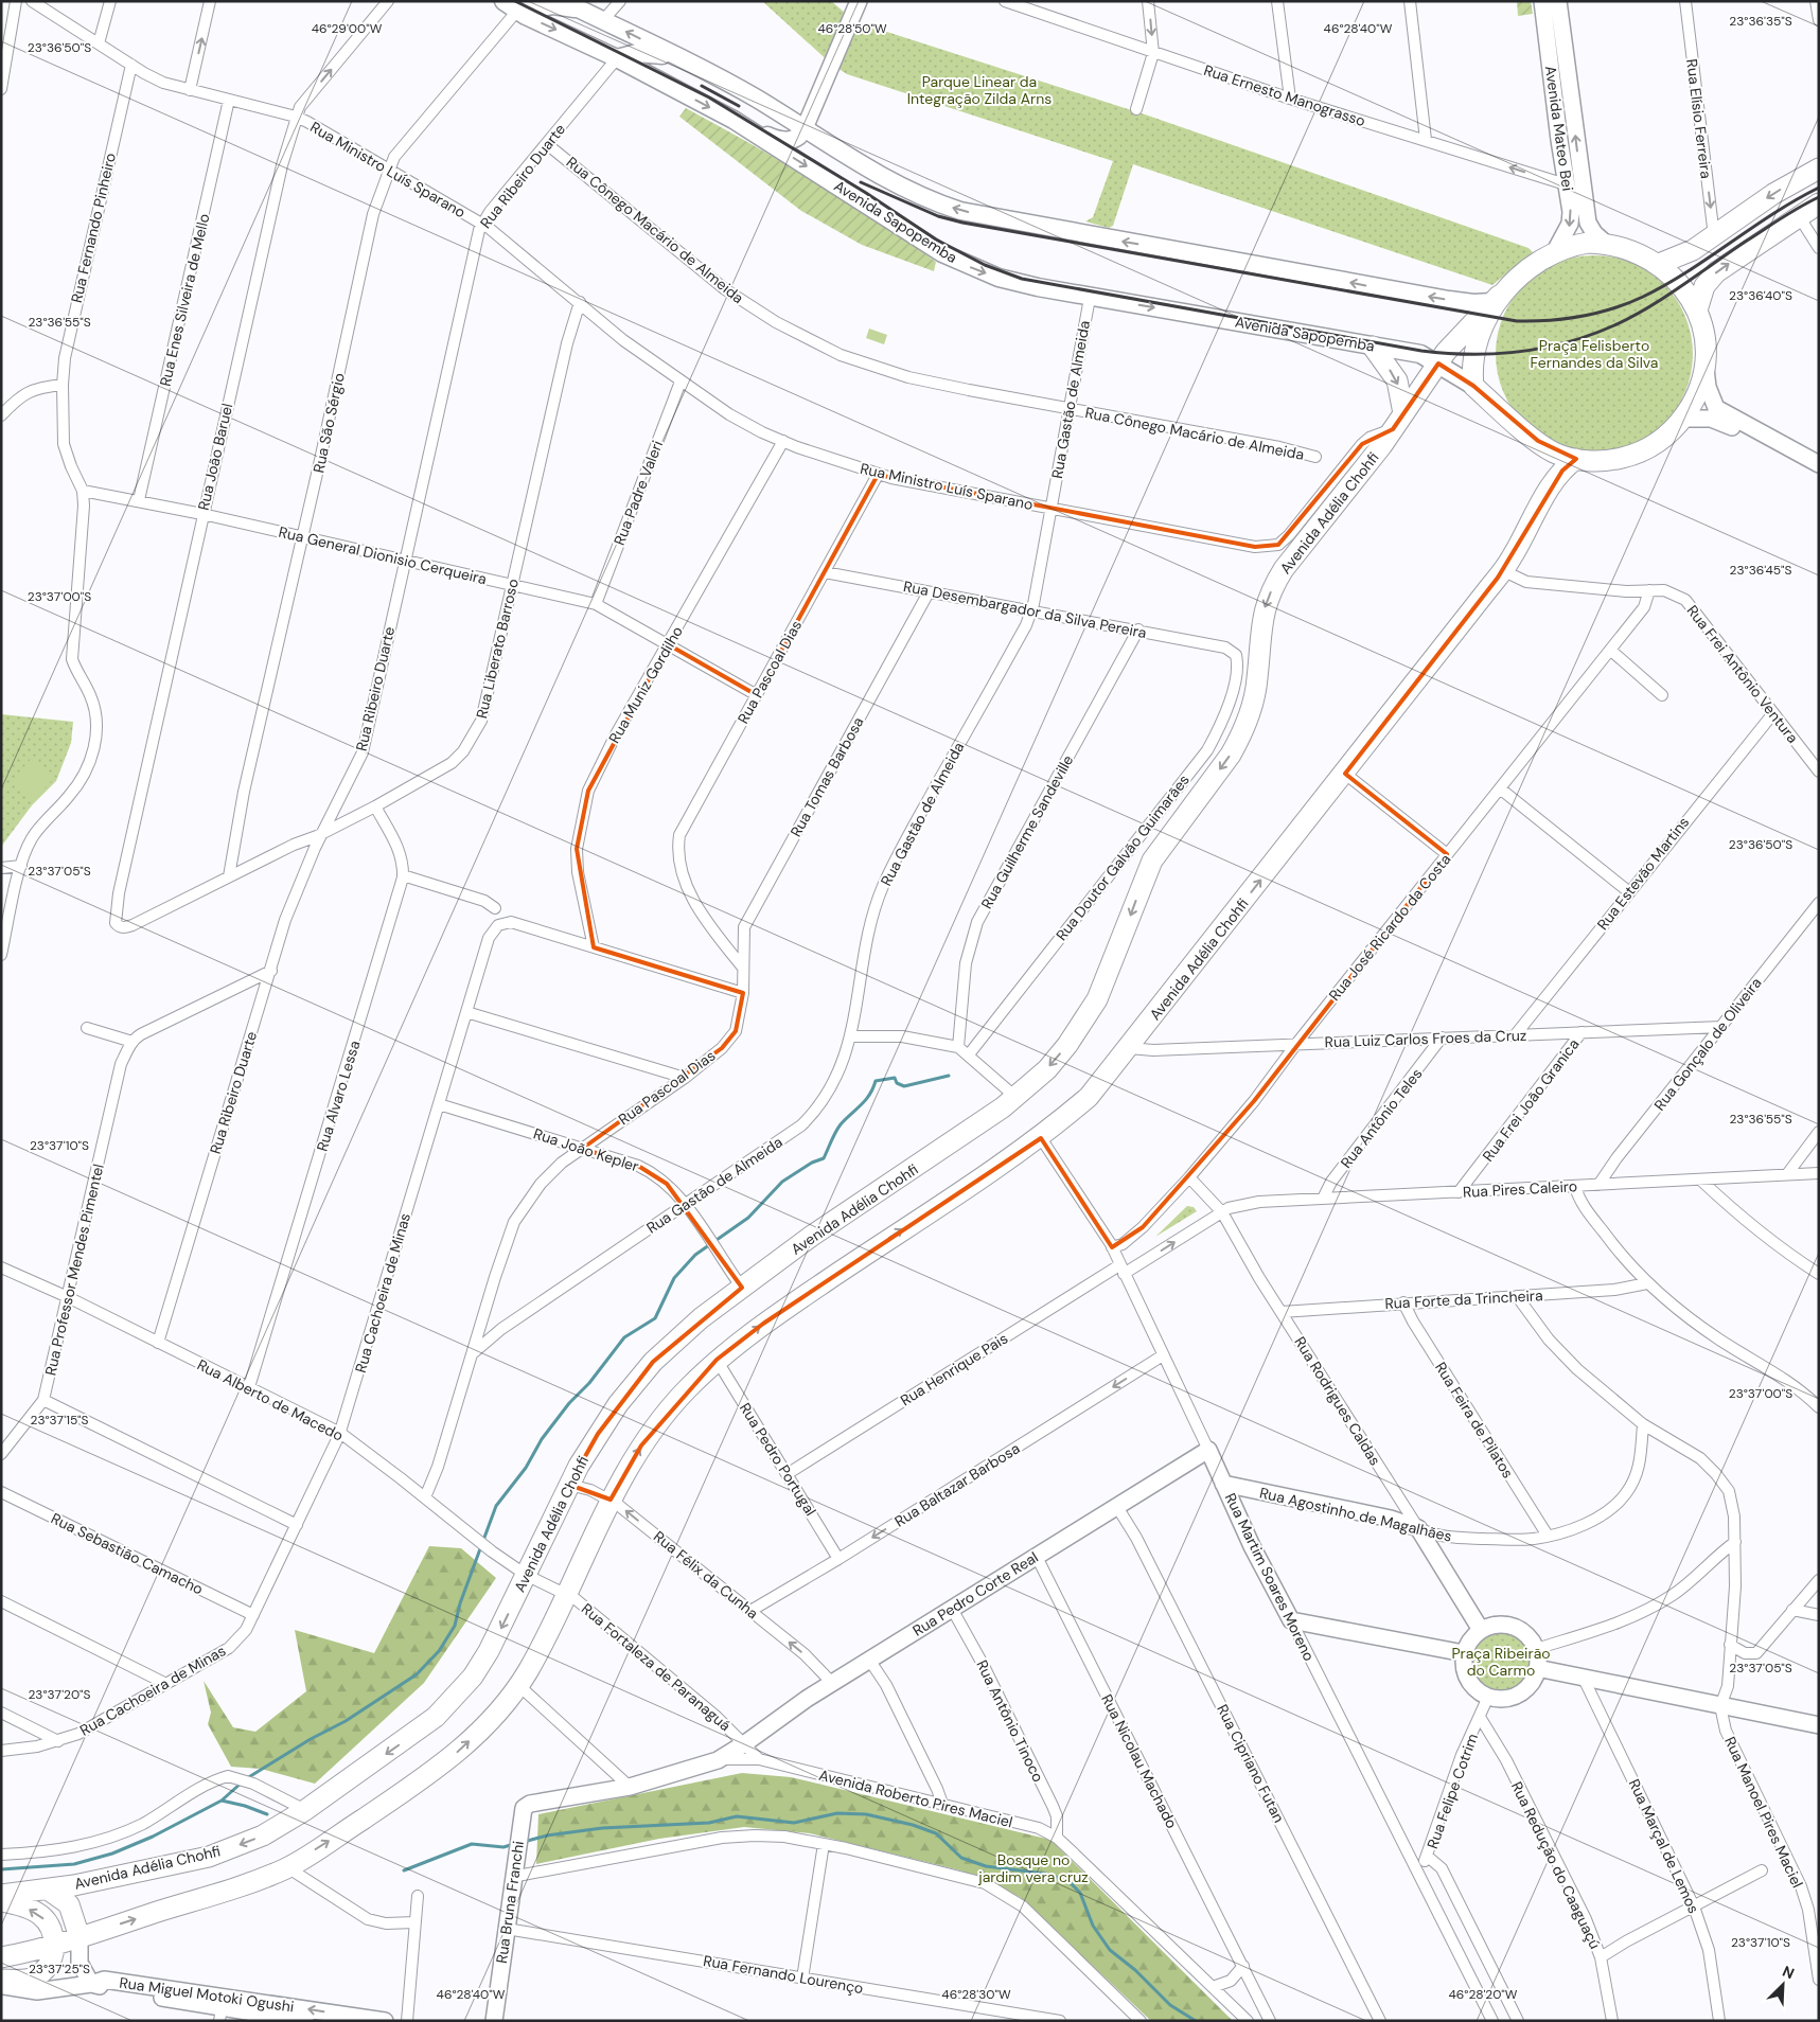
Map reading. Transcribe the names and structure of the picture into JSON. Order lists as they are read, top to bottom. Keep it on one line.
{"streets":{"highway":["Avenida Adélia Chohfi"],"main road":["Avenida Sapopemba"],"street":["Rua Ernesto Manograsso","Rua Elísio Ferreira","Avenida Mateo Bei","Rua Ministro Luís Sparano","Rua Ribeiro Duarte","Rua Fernando Pinheiro","Rua Cônego Macário de Almeida","Rua Enes Silveira de Mello","Rua Gastão de Almeida","Rua São Sérgio","Rua João Baruel","Rua Padre Valeri","Rua General Dionisio Cerqueira","Rua Desembargador da Silva Pereira","Rua Liberato Barroso","Rua Pascoal Dias","Rua Frei Antônio Ventura","Rua Muniz Gordilho","Rua Tomas Barbosa","Rua Guilherme Sandeville","Rua Doutor Galvão Guimarães","Rua Estevão Martins","Rua José Ricardo da Costa","Rua Luiz Carlos Froes da Cruz","Rua Gonçalo de Oliveira","Rua Alvaro Lessa","Rua Frei João Granica","Rua Antônio Teles","Rua João Kepler","Rua Pires Caleiro","Rua Professor Mendes Pimentel","Rua Cachoeira de Minas","Rua Forte da Trincheira","Rua Henrique Pais","Rua Alberto de Macedo","Rua Rodrigues Caldas","Rua Feira de Pilatos","Rua Pedro Portugal","Rua Baltazar Barbosa","Rua Agostinho de Magalhães","Rua Sebastião Camacho","Rua Félix da Cunha","Rua Martim Soares Moreno","Rua Pedro Corte Real","Rua Fortaleza de Paranaguá","Rua Antônio Tinoco","Rua Nicolau Machado","Rua Cipriano Futan","Rua Felipe Cotrim","Avenida Roberto Pires Maciel","Rua Manoel Pires Maciel","Rua Marçal de Lemos","Rua Redução do Caaguaçú","Rua Bruna Franchi","Rua Fernando Lourenço","Rua Miguel Motoki Ogushi"]},"crossings":[["Rua Ernesto Manograsso","Avenida Mateo Bei"],["Rua Ministro Luís Sparano","Rua Ribeiro Duarte"],["Rua Ministro Luís Sparano","Rua Fernando Pinheiro"],["Rua Ministro Luís Sparano","Rua Enes Silveira de Mello"],["Rua Ministro Luís Sparano","Rua Gastão de Almeida"],["Rua Ministro Luís Sparano","Rua São Sérgio"],["Rua Ministro Luís Sparano","Rua João Baruel"],["Rua Ministro Luís Sparano","Rua Padre Valeri"],["Rua Ministro Luís Sparano","Avenida Adélia Chohfi"],["Rua Ministro Luís Sparano","Rua Liberato Barroso"],["Rua Ministro Luís Sparano","Rua Pascoal Dias"],["Rua Ministro Luís Sparano","Rua Muniz Gordilho"],["Rua Ribeiro Duarte","Avenida Sapopemba"],["Rua Ribeiro Duarte","Rua Cônego Macário de Almeida"],["Rua Ribeiro Duarte","Rua General Dionisio Cerqueira"],["Rua Ribeiro Duarte","Rua Liberato Barroso"],["Rua Ribeiro Duarte","Rua Alberto de Macedo"],["Avenida Sapopemba","Rua Gastão de Almeida"],["Avenida Sapopemba","Rua São Sérgio"],["Avenida Sapopemba","Avenida Adélia Chohfi"],["Rua Fernando Pinheiro","Rua General Dionisio Cerqueira"],["Rua Cônego Macário de Almeida","Rua Gastão de Almeida"],["Rua Enes Silveira de Mello","Rua General Dionisio Cerqueira"],["Rua Gastão de Almeida","Rua Desembargador da Silva Pereira"],["Rua Gastão de Almeida","Rua Pascoal Dias"],["Rua Gastão de Almeida","Rua João Kepler"],["Rua São Sérgio","Rua General Dionisio Cerqueira"],["Rua São Sérgio","Rua Liberato Barroso"],["Rua João Baruel","Rua General Dionisio Cerqueira"],["Rua João Baruel","Rua Liberato Barroso"],["Rua Padre Valeri","Rua General Dionisio Cerqueira"],["Avenida Adélia Chohfi","Rua Frei Antônio Ventura"],["Avenida Adélia Chohfi","Rua Luiz Carlos Froes da Cruz"],["Avenida Adélia Chohfi","Rua João Kepler"],["Avenida Adélia Chohfi","Rua Alberto de Macedo"],["Avenida Adélia Chohfi","Rua Pedro Portugal"],["Avenida Adélia Chohfi","Rua Félix da Cunha"],["Avenida Adélia Chohfi","Rua Martim Soares Moreno"],["Avenida Adélia Chohfi","Rua Fortaleza de Paranaguá"],["Rua General Dionisio Cerqueira","Rua Liberato Barroso"],["Rua General Dionisio Cerqueira","Rua Pascoal Dias"],["Rua General Dionisio Cerqueira","Rua Muniz Gordilho"],["Rua Desembargador da Silva Pereira","Rua Pascoal Dias"],["Rua Desembargador da Silva Pereira","Rua Tomas Barbosa"],["Rua Desembargador da Silva Pereira","Rua Guilherme Sandeville"],["Rua Desembargador da Silva Pereira","Rua Doutor Galvão Guimarães"],["Rua Liberato Barroso","Rua Alvaro Lessa"],["Rua Pascoal Dias","Rua Tomas Barbosa"],["Rua Pascoal Dias","Rua João Kepler"],["Rua Pascoal Dias","Rua Cachoeira de Minas"],["Rua Pascoal Dias","Rua Alberto de Macedo"],["Rua Frei Antônio Ventura","Rua Estevão Martins"],["Rua Frei Antônio Ventura","Rua José Ricardo da Costa"],["Rua Muniz Gordilho","Rua Cachoeira de Minas"],["Rua Estevão Martins","Rua Luiz Carlos Froes da Cruz"],["Rua José Ricardo da Costa","Rua Luiz Carlos Froes da Cruz"],["Rua José Ricardo da Costa","Rua Rodrigues Caldas"],["Rua José Ricardo da Costa","Rua Martim Soares Moreno"],["Rua Luiz Carlos Froes da Cruz","Rua Gonçalo de Oliveira"],["Rua Luiz Carlos Froes da Cruz","Rua Frei João Granica"],["Rua Luiz Carlos Froes da Cruz","Rua Antônio Teles"],["Rua Gonçalo de Oliveira","Rua Pires Caleiro"],["Rua Alvaro Lessa","Rua Alberto de Macedo"],["Rua Frei João Granica","Rua Pires Caleiro"],["Rua Antônio Teles","Rua Pires Caleiro"],["Rua João Kepler","Rua Cachoeira de Minas"],["Rua Pires Caleiro","Rua Henrique Pais"],["Rua Pires Caleiro","Rua Rodrigues Caldas"],["Rua Professor Mendes Pimentel","Rua Alberto de Macedo"],["Rua Cachoeira de Minas","Rua Alberto de Macedo"],["Rua Cachoeira de Minas","Rua Sebastião Camacho"],["Rua Forte da Trincheira","Rua Rodrigues Caldas"],["Rua Forte da Trincheira","Rua Feira de Pilatos"],["Rua Henrique Pais","Rua Rodrigues Caldas"],["Rua Henrique Pais","Rua Pedro Portugal"],["Rua Henrique Pais","Rua Martim Soares Moreno"],["Rua Alberto de Macedo","Rua Fortaleza de Paranaguá"],["Rua Rodrigues Caldas","Rua Agostinho de Magalhães"],["Rua Rodrigues Caldas","Rua Felipe Cotrim"],["Rua Feira de Pilatos","Rua Agostinho de Magalhães"],["Rua Pedro Portugal","Rua Baltazar Barbosa"],["Rua Baltazar Barbosa","Rua Félix da Cunha"],["Rua Baltazar Barbosa","Rua Martim Soares Moreno"],["Rua Agostinho de Magalhães","Rua Martim Soares Moreno"],["Rua Félix da Cunha","Rua Pedro Corte Real"],["Rua Martim Soares Moreno","Rua Pedro Corte Real"],["Rua Martim Soares Moreno","Rua Felipe Cotrim"],["Rua Pedro Corte Real","Rua Fortaleza de Paranaguá"],["Rua Pedro Corte Real","Rua Antônio Tinoco"],["Rua Pedro Corte Real","Rua Nicolau Machado"],["Rua Pedro Corte Real","Rua Cipriano Futan"],["Rua Pedro Corte Real","Avenida Roberto Pires Maciel"],["Rua Fortaleza de Paranaguá","Avenida Roberto Pires Maciel"],["Rua Antônio Tinoco","Avenida Roberto Pires Maciel"],["Rua Felipe Cotrim","Rua Redução do Caaguaçú"],["Avenida Roberto Pires Maciel","Rua Bruna Franchi"],["Rua Bruna Franchi","Rua Fernando Lourenço"]],"one_way":["Rua Elísio Ferreira","Rua Baltazar Barbosa","Rua Félix da Cunha"],"parks":["Parque Linear da Integração Zilda Arns","Praça Felisberto Fernandes da Silva","Praça Ribeirão do Carmo","Bosque no jardim vera cruz"],"north":"top right","coordinates":["23°36'35\"S","46°29'00\"W","46°28'50\"W","46°28'40\"W","23°36'50\"S","23°36'40\"S","23°36'55\"S","23°36'45\"S","23°37'00\"S","23°37'05\"S","23°37'10\"S","23°37'15\"S","23°37'20\"S","23°37'25\"S","46°28'30\"W","46°28'20\"W"]}
